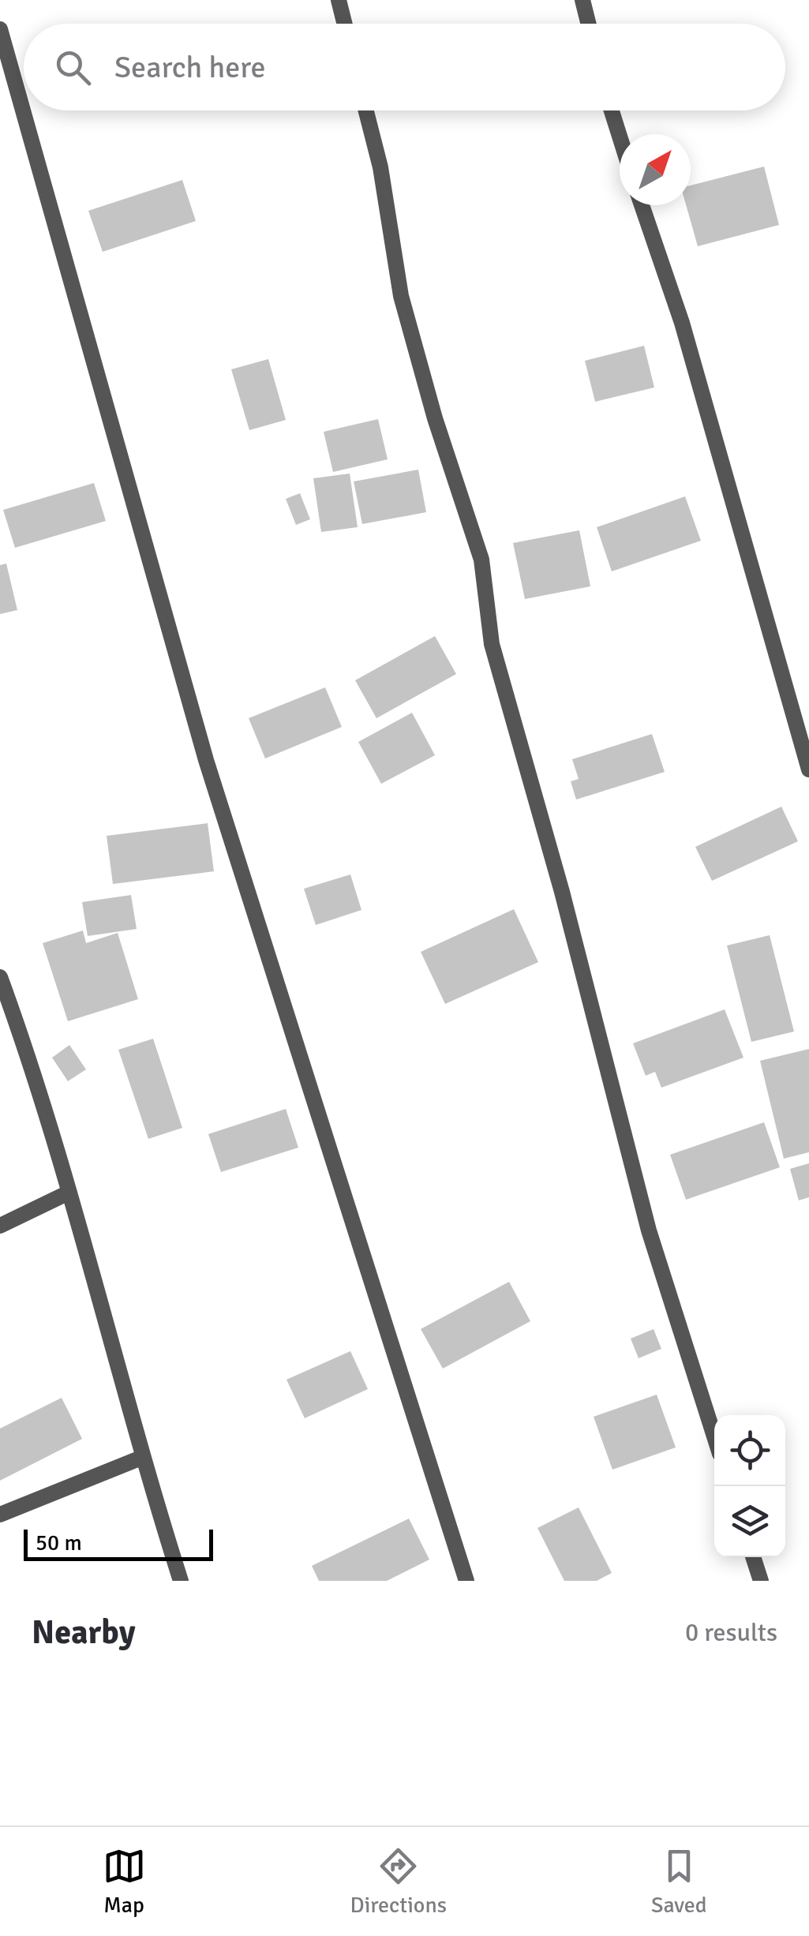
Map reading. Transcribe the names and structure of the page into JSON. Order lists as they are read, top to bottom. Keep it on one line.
{"scale_bar":"50 m","north":"top right","page":{"search":"Search here","scale":"50 m","heading":["Nearby","0 results"],"nav":["Map","Directions","Saved"]}}
